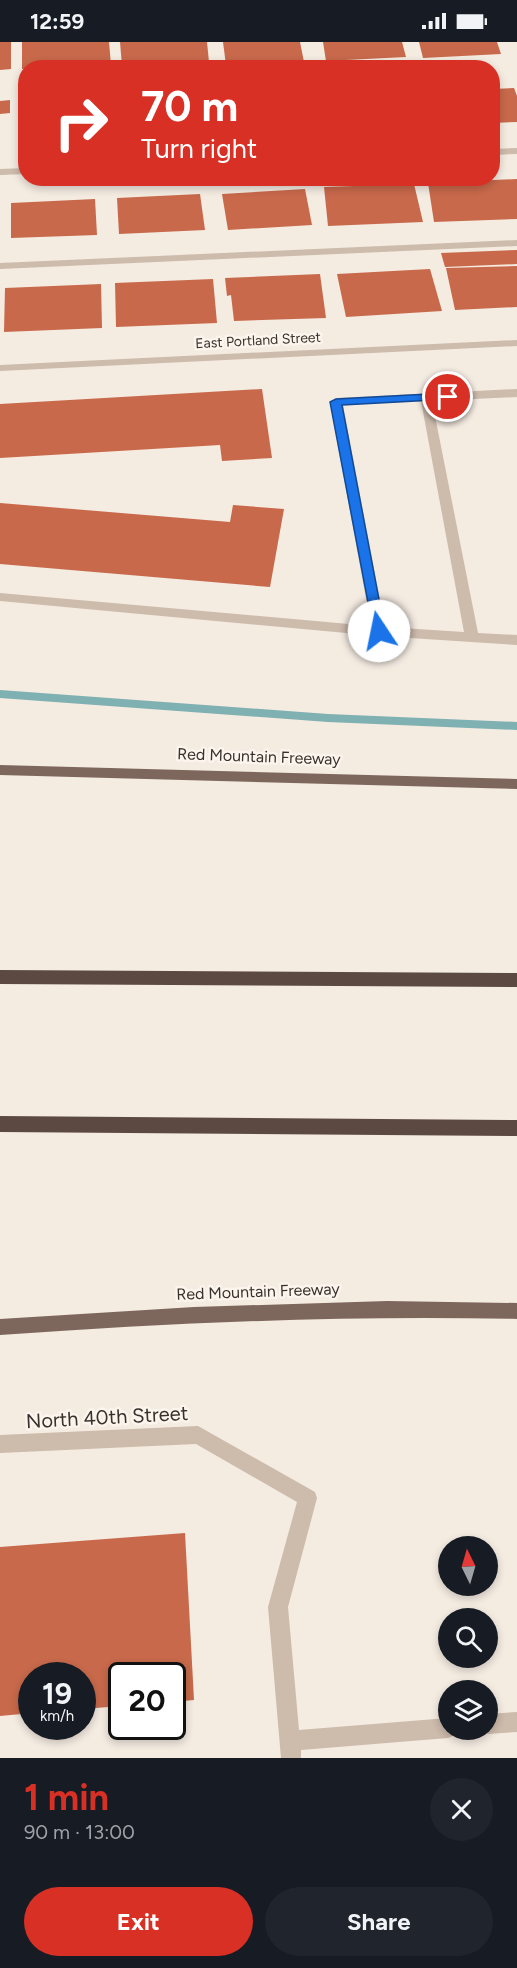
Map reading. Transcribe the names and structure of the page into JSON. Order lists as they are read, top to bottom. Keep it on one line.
{"streets":{"main road":["Red Mountain Freeway"],"street":["East Portland Street","North 40th Street"]},"north":"top","page":{"status":"12:59","turn":["70 m","Turn right"],"speed":"19 km/h","limit":"20","heading":["1 min","90 m · 13:00"],"buttons":["Exit","Share"]}}
